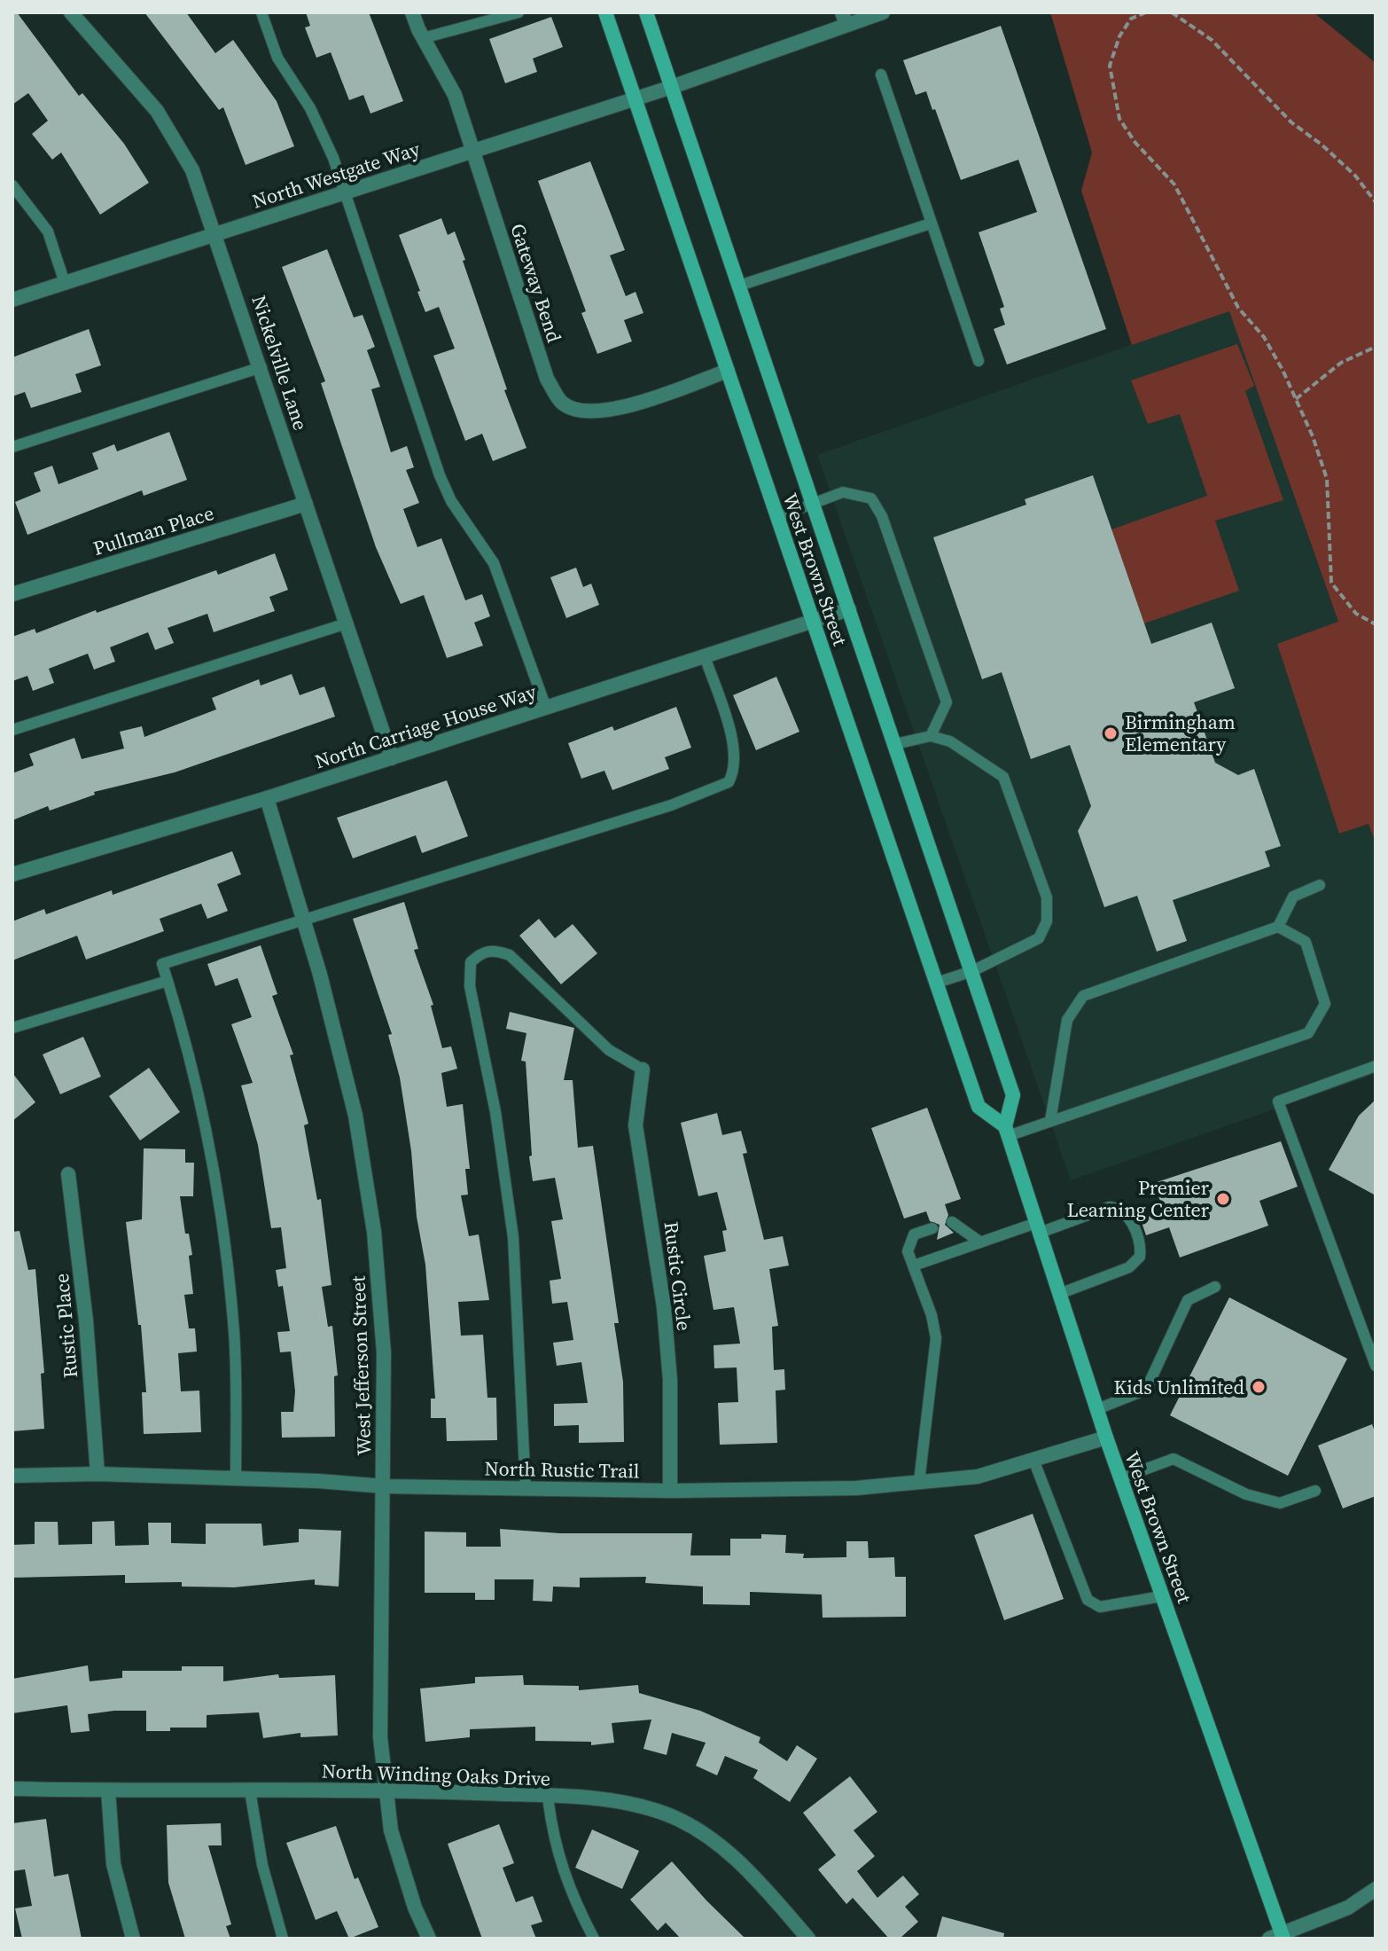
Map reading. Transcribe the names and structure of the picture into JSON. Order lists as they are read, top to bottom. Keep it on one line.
{"streets":{"main road":["West Brown Street"],"street":["North Westgate Way","Gateway Bend","Nickelville Lane","Pullman Place","North Carriage House Way","Rustic Circle","Rustic Place","West Jefferson Street","North Rustic Trail","North Winding Oaks Drive"]},"crossings":[["North Westgate Way","Gateway Bend"],["North Westgate Way","Nickelville Lane"],["North Westgate Way","West Brown Street"],["Gateway Bend","West Brown Street"],["Nickelville Lane","Pullman Place"],["Nickelville Lane","North Carriage House Way"],["West Brown Street","North Carriage House Way"],["West Brown Street","North Rustic Trail"],["North Carriage House Way","West Jefferson Street"],["Rustic Circle","North Rustic Trail"],["Rustic Place","North Rustic Trail"],["West Jefferson Street","North Rustic Trail"],["West Jefferson Street","North Winding Oaks Drive"]],"places":["Birmingham Elementary","Premier Learning Center","Kids Unlimited"]}
